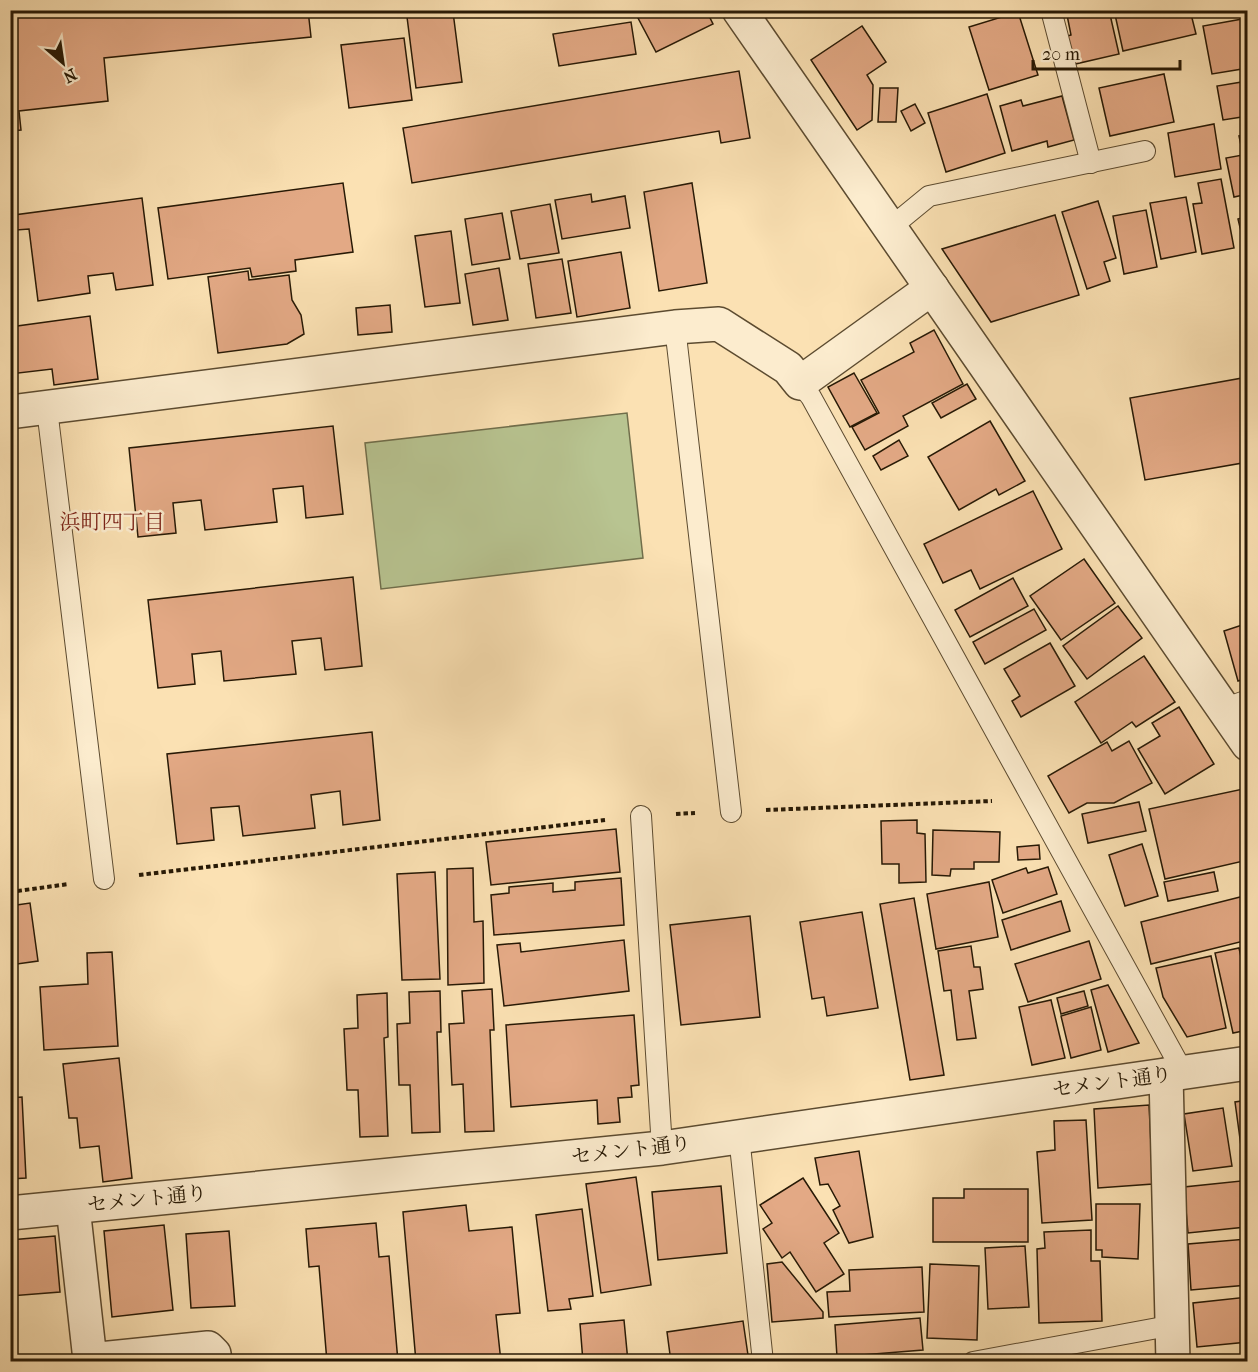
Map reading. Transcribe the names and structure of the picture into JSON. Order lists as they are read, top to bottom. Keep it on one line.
{"streets":{"street":["セメント通り"]},"districts":["浜町四丁目"],"scale_bar":"20 m","north":"bottom right"}
